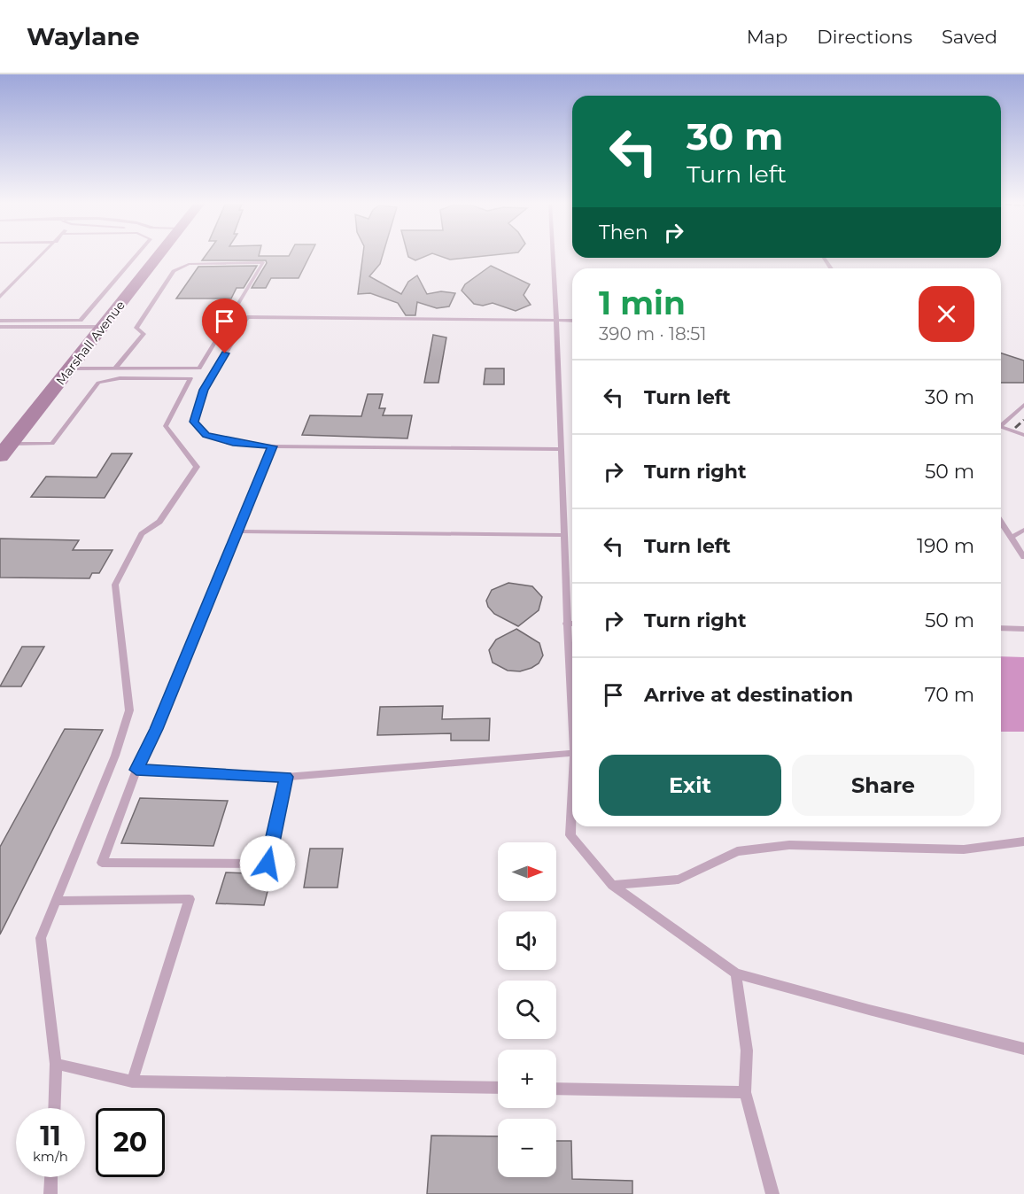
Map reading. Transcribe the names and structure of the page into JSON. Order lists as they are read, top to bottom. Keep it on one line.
{"streets":{"street":["Marshall Avenue"]},"north":"right","page":{"header":"Waylane","nav":["Map","Directions","Saved"],"turn":["30 m","Turn left"],"then":"Then","heading":["1 min","390 m · 18:51"],"list":[{"name":"Turn left","value":"30 m"},{"name":"Turn right","value":"50 m"},{"name":"Turn left","value":"190 m"},{"name":"Turn right","value":"50 m"},{"name":"Arrive at destination","value":"70 m"}],"buttons":["Exit","Share"],"map_buttons":["+","−"],"speed":"11 km/h","limit":"20"}}
